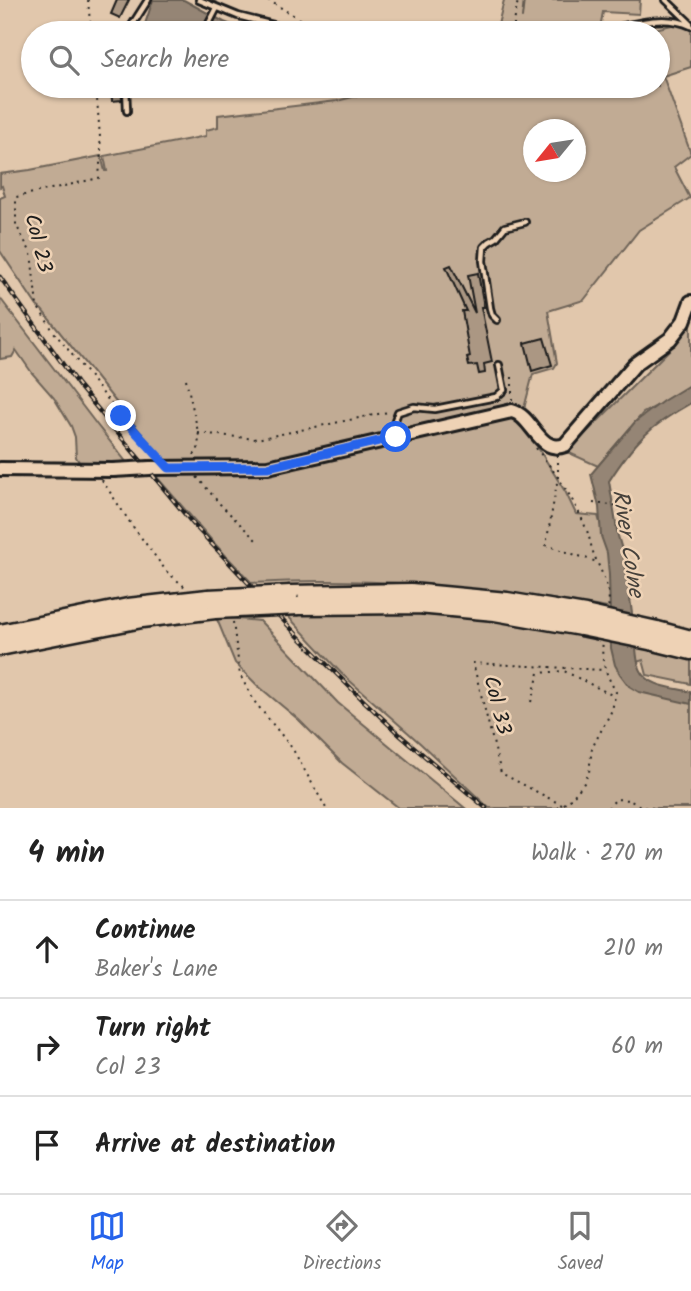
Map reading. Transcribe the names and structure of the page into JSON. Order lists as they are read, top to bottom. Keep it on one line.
{"streets":{"path":["Col 23","Col 33"]},"water":["River Colne"],"north":"bottom left","page":{"search":"Search here","heading":["4 min","Walk · 270 m"],"list":[["Continue","Baker's Lane","210 m"],["Turn right","Col 23","60 m"],"Arrive at destination"],"nav":["Map","Directions","Saved"]}}
